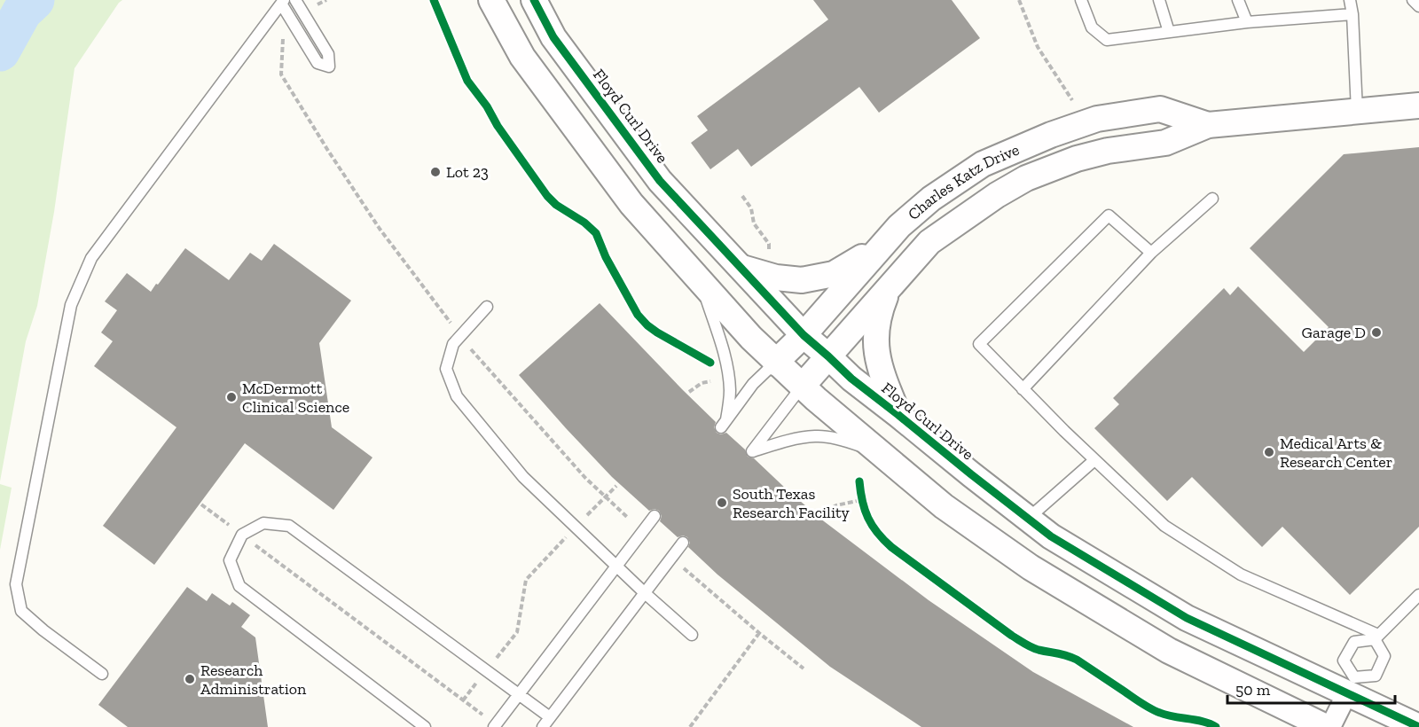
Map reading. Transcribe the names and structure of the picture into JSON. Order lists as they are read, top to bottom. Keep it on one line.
{"streets":{"street":["Floyd Curl Drive","Charles Katz Drive"]},"crossings":[["Floyd Curl Drive","Charles Katz Drive"]],"places":["Lot 23","Garage D","McDermott Clinical Science","Medical Arts & Research Center","South Texas Research Facility","Research Administration"],"scale_bar":"50 m"}
